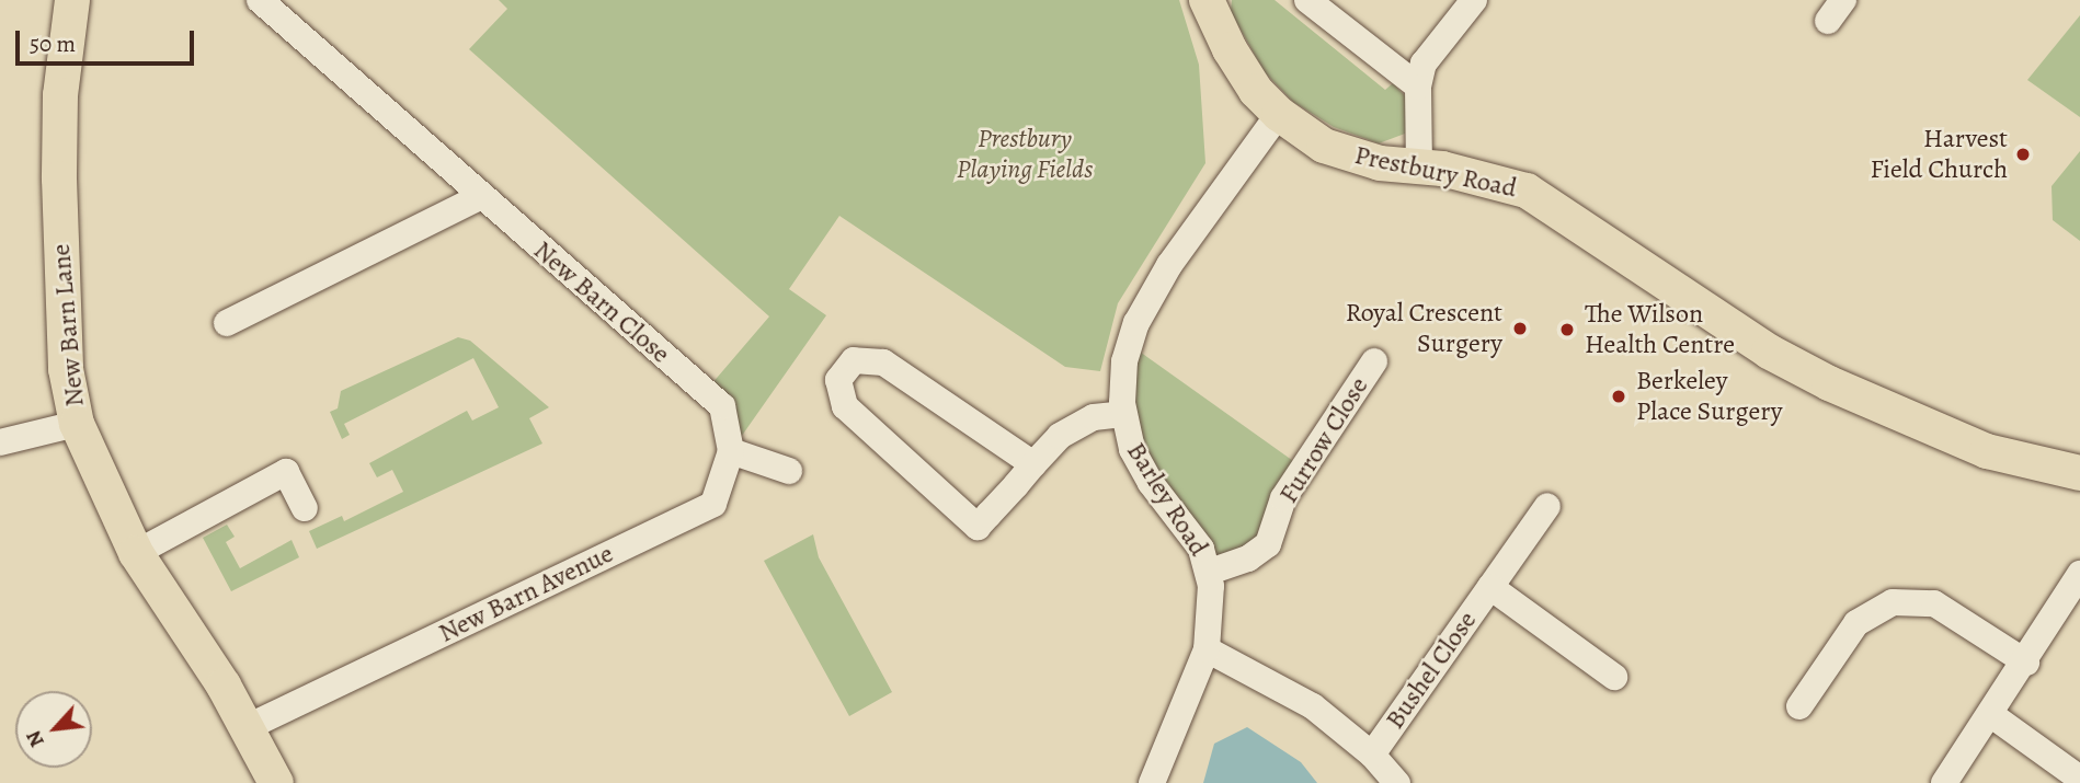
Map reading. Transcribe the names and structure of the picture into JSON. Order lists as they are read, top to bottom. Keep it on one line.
{"streets":{"main road":["Prestbury Road","New Barn Lane"],"street":["New Barn Close","Furrow Close","Barley Road","New Barn Avenue","Bushel Close"]},"crossings":[["Prestbury Road","Barley Road"],["New Barn Close","New Barn Avenue"],["New Barn Lane","New Barn Avenue"],["Furrow Close","Barley Road"]],"parks":["Prestbury Playing Fields"],"places":["Harvest Field Church","Royal Crescent Surgery","The Wilson Health Centre","Berkeley Place Surgery"],"scale_bar":"50 m","north":"bottom left"}
